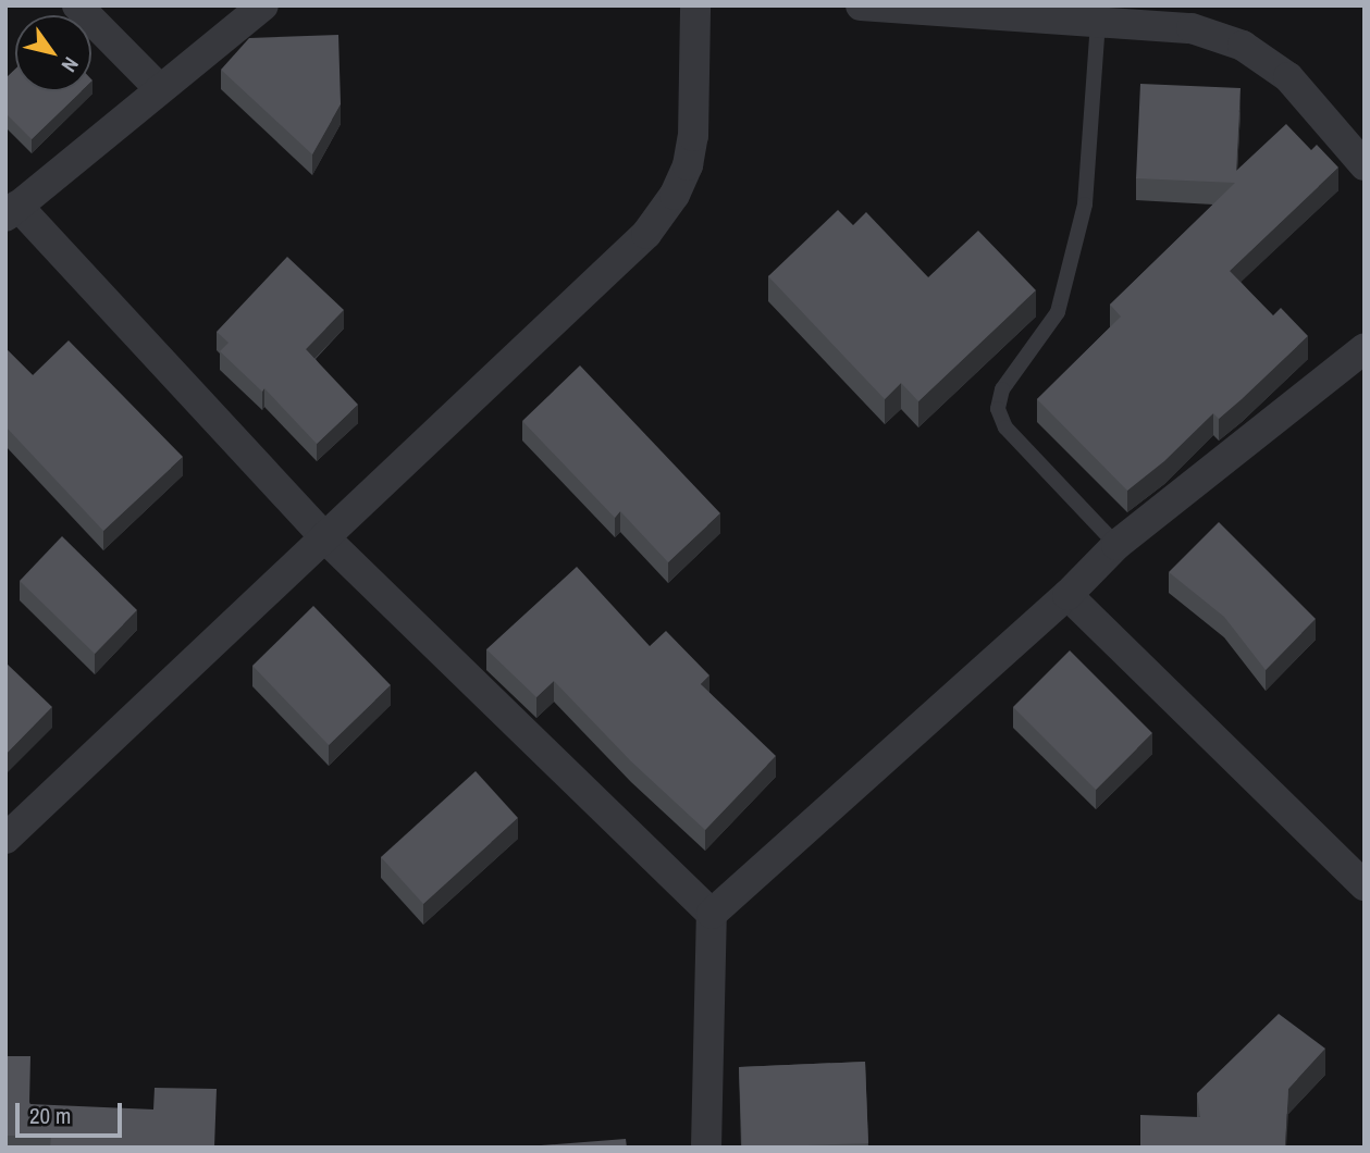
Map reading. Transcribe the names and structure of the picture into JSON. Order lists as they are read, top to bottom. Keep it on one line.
{"scale_bar":"20 m","north":"bottom right"}
